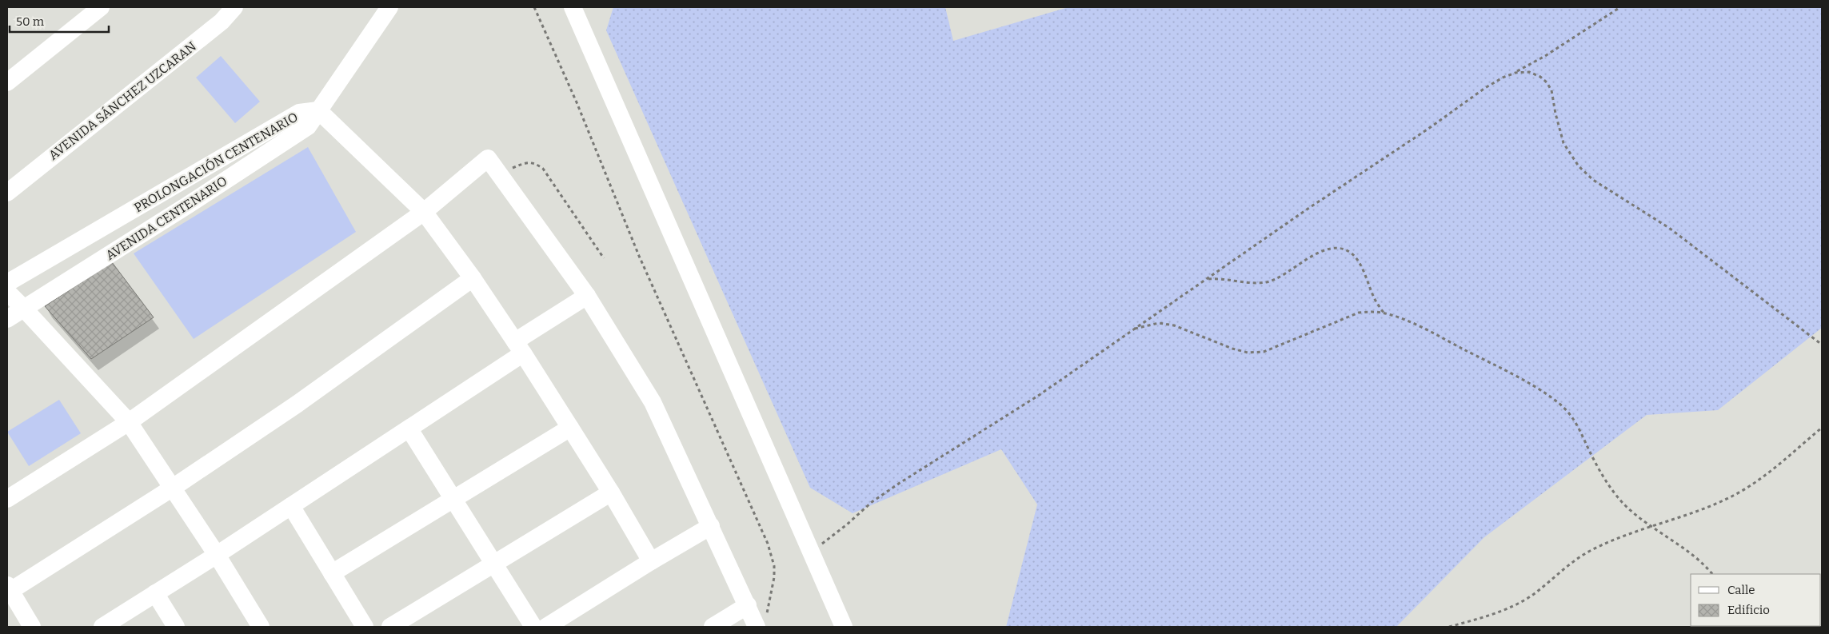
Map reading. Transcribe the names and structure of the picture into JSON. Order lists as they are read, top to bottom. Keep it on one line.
{"streets":{"street":["AVENIDA SÁNCHEZ UZCARAN","PROLONGACIÓN CENTENARIO","AVENIDA CENTENARIO"]},"crossings":[["PROLONGACIÓN CENTENARIO","AVENIDA CENTENARIO"]],"legend":["Calle","Edificio"],"scale_bar":"50 m"}
